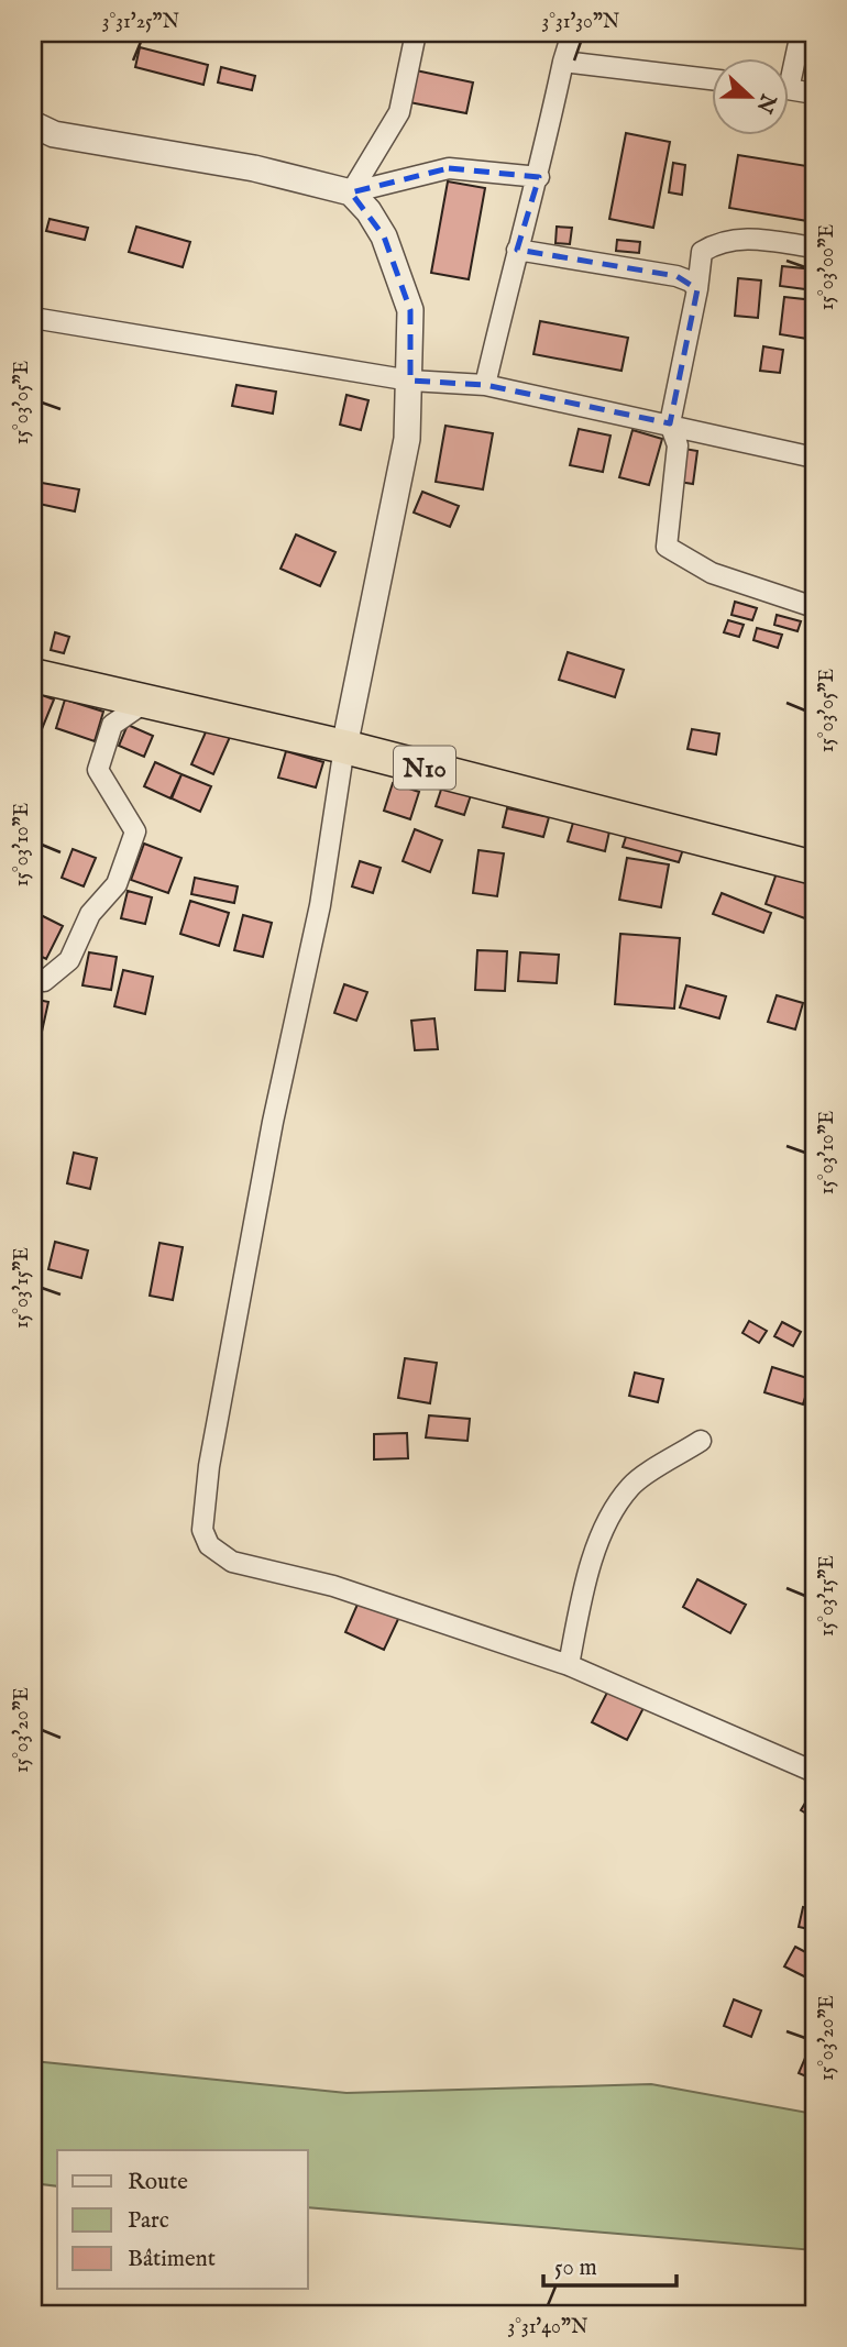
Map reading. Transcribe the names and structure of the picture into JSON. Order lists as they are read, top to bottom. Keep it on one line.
{"streets":{"highway":["N10"]},"legend":["Route","Parc","Bâtiment"],"scale_bar":"50 m","north":"right","coordinates":["3°31'25\"N","3°31'30\"N","15°03'00\"E","15°03'05\"E","15°03'10\"E","15°03'15\"E","15°03'20\"E","3°31'40\"N"]}
